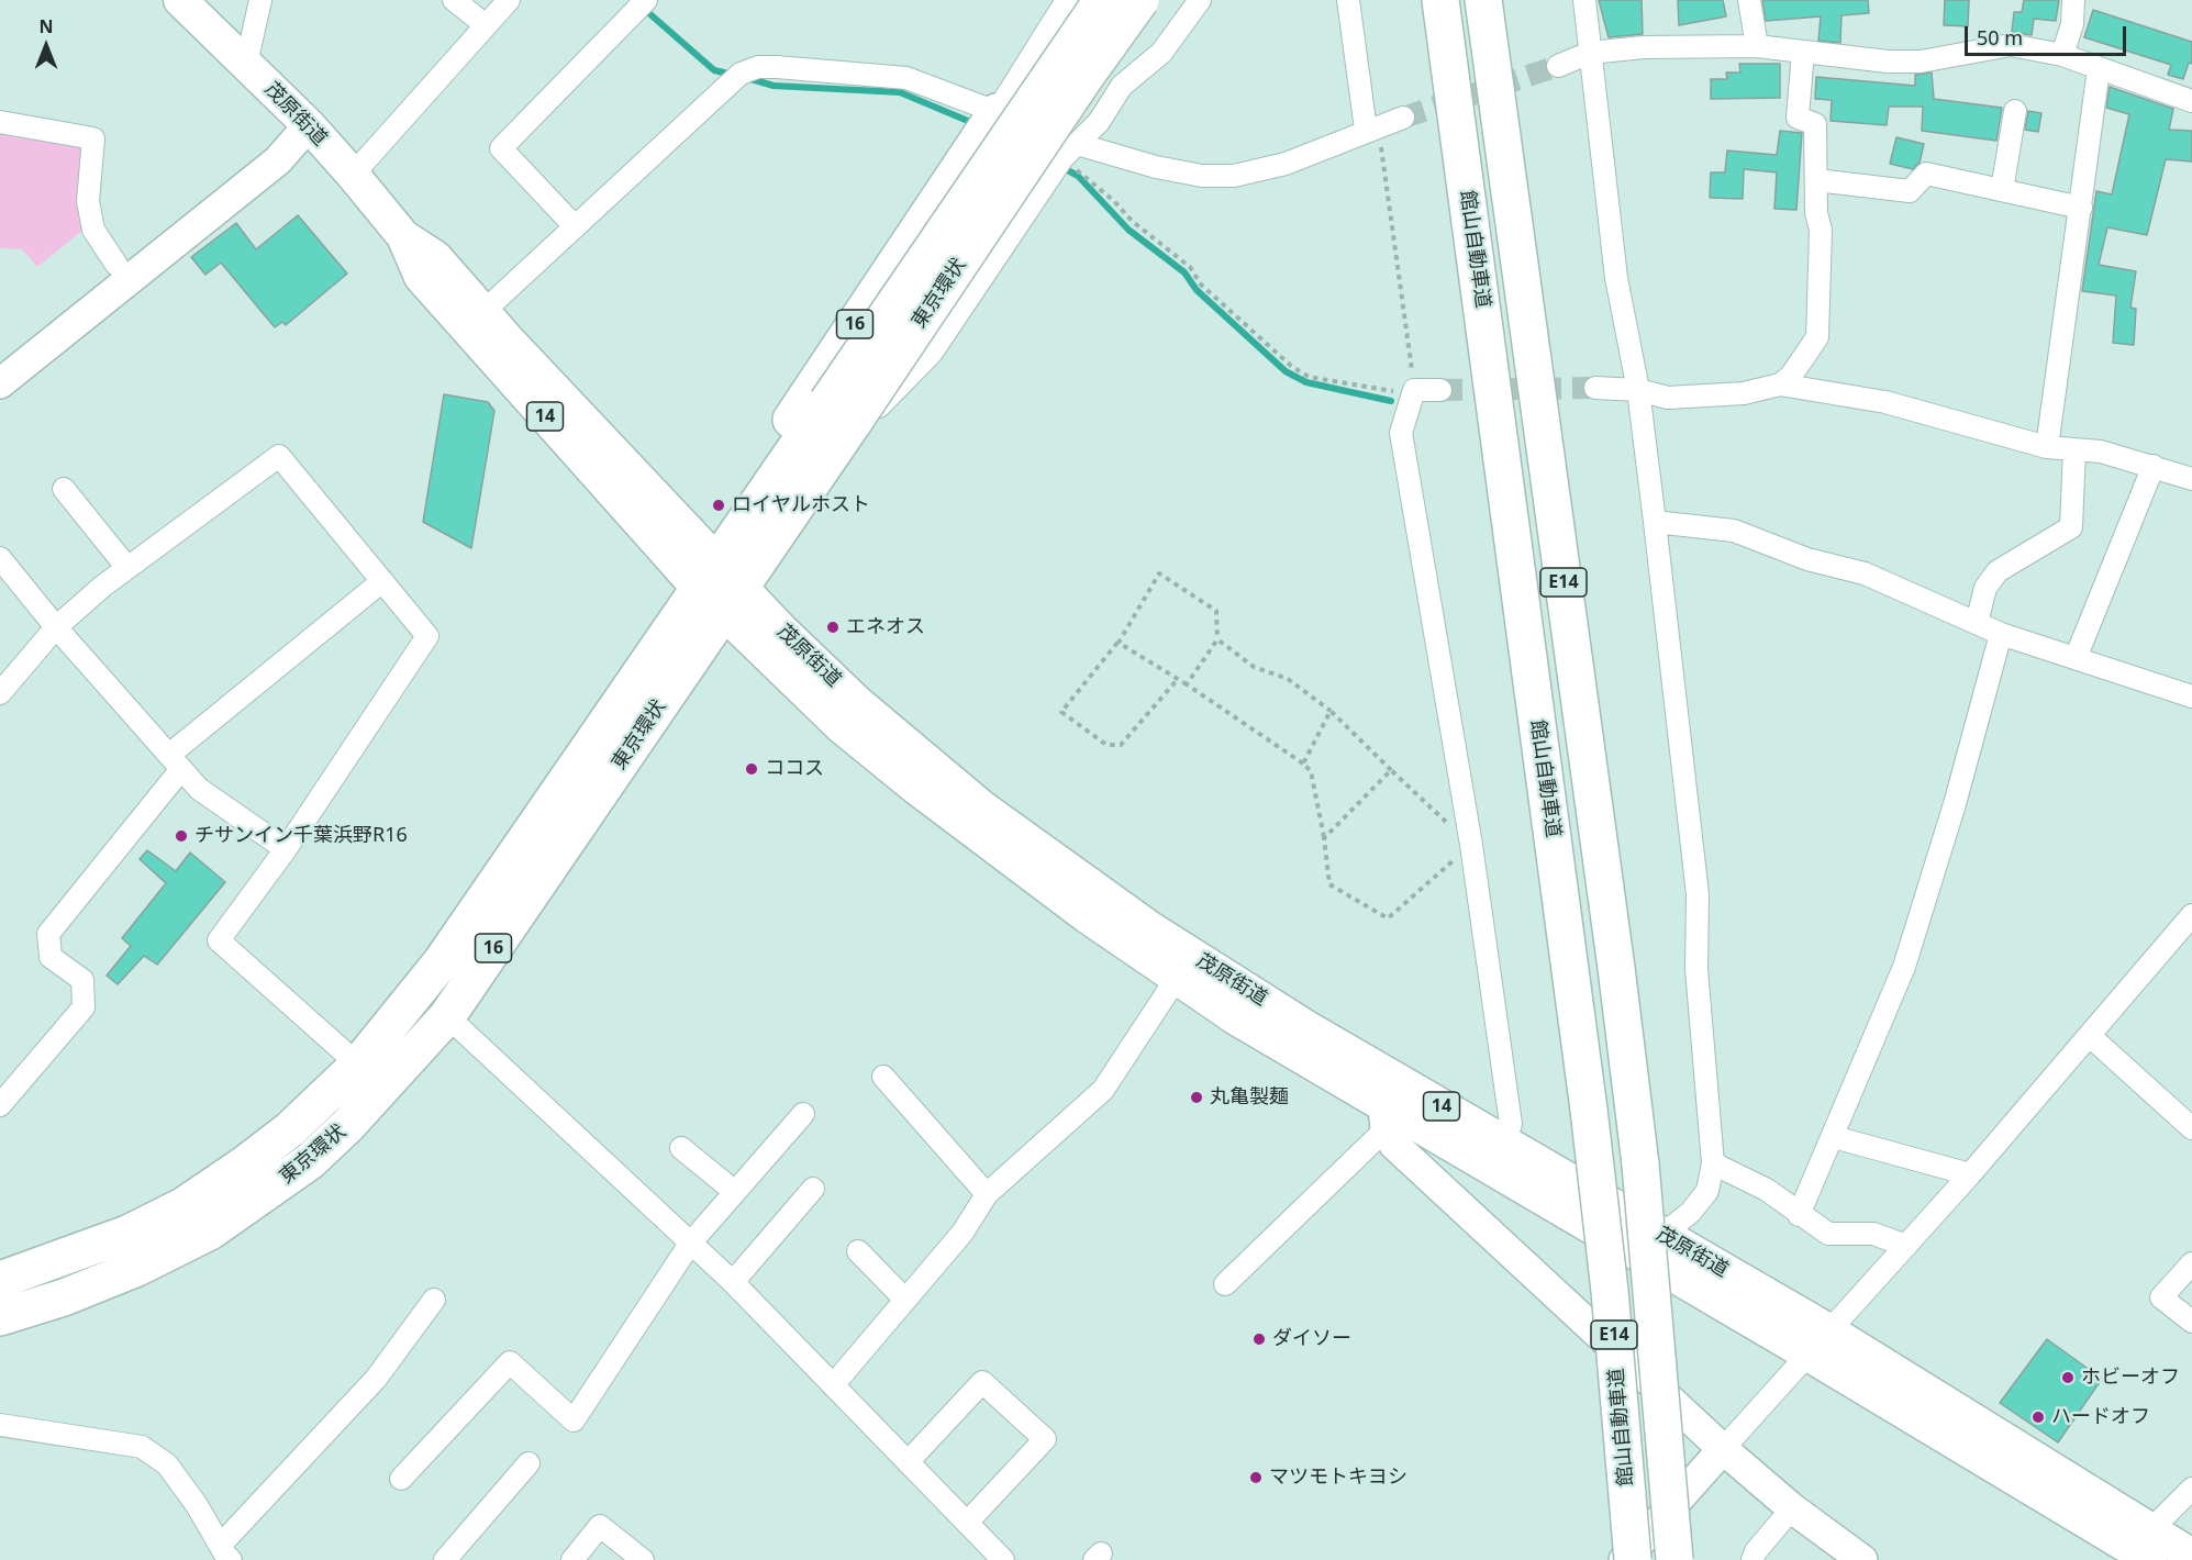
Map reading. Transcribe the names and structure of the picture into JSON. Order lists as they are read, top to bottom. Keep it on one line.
{"streets":{"highway":["館山自動車道","東京環状","16","E14"],"main road":["茂原街道","14"]},"crossings":[["茂原街道","東京環状"],["茂原街道","16"],["東京環状","16"]],"places":["ロイヤルホスト","エネオス","ココス","チサンイン千葉浜野R16","丸亀製麺","ダイソー","ホビーオフ","ハードオフ","マツモトキヨシ"],"scale_bar":"50 m","north":"top"}
